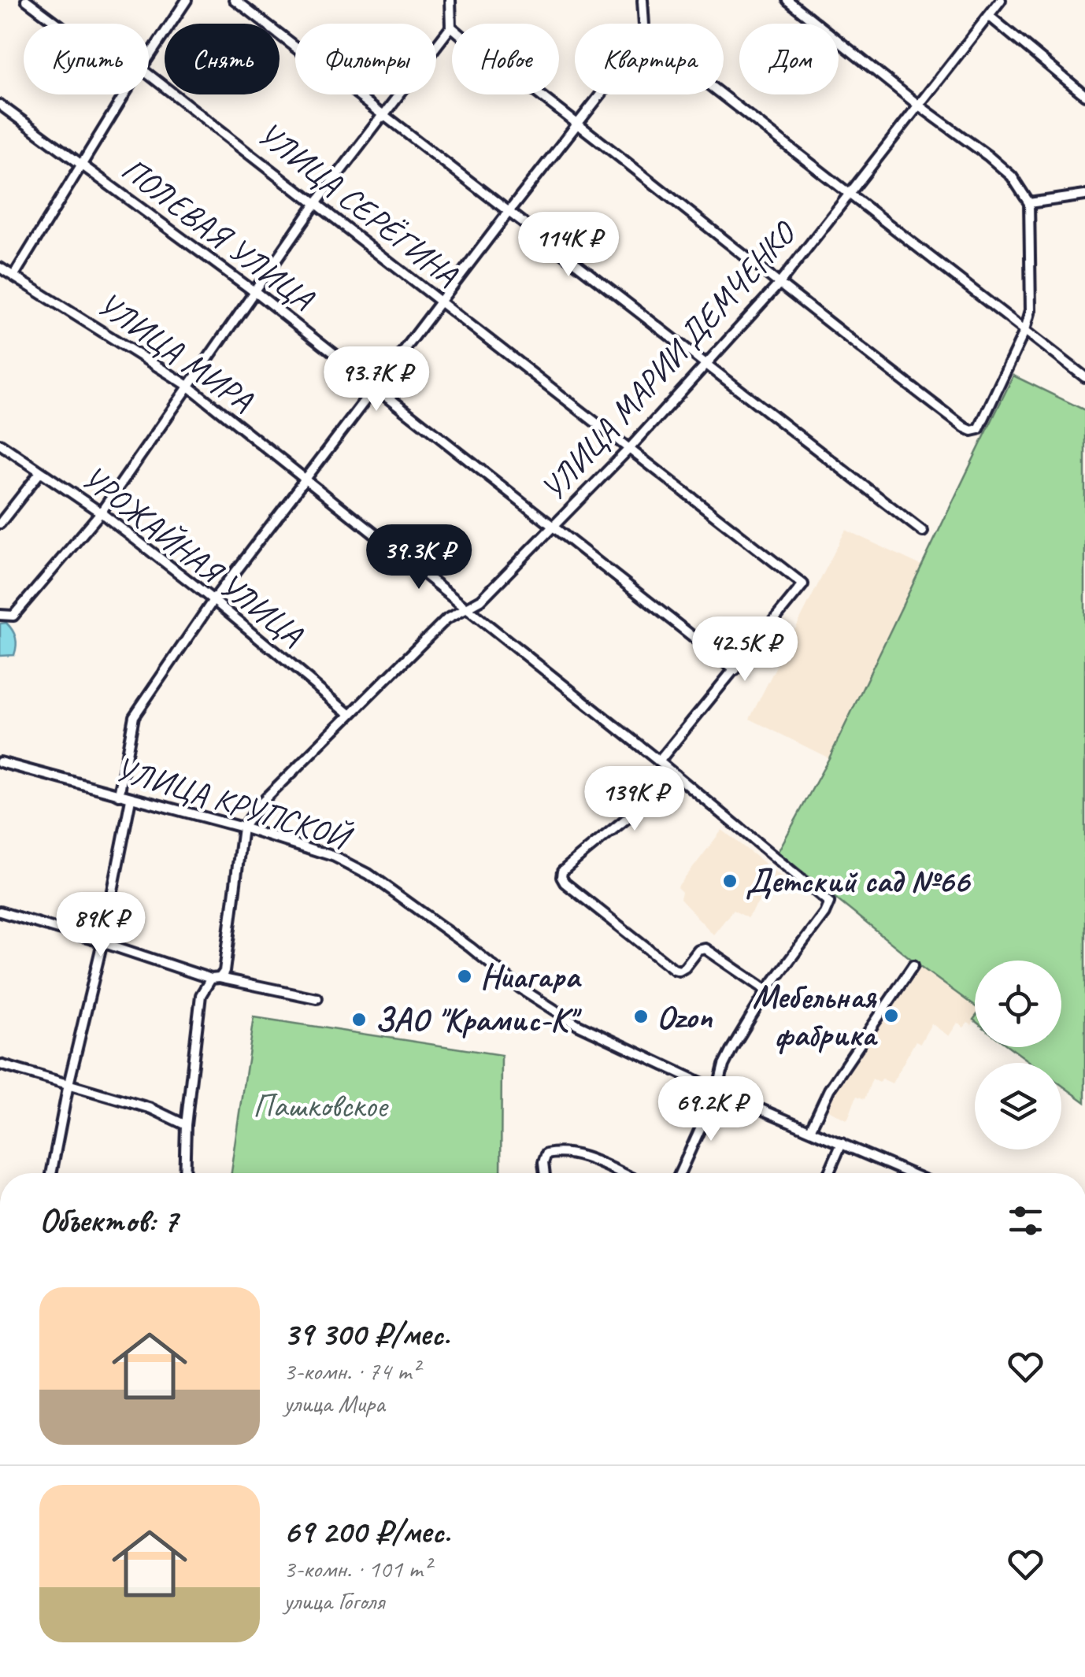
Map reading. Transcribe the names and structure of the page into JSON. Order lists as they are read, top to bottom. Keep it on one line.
{"streets":{"street":["УЛИЦА СЕРЁГИНА","ПОЛЕВАЯ УЛИЦА","УЛИЦА МИРА","УЛИЦА МАРИИ ДЕМЧЕНКО","УРОЖАЙНАЯ УЛИЦА","УЛИЦА КРУПСКОЙ"]},"crossings":[["УЛИЦА СЕРЁГИНА","ПОЛЕВАЯ УЛИЦА"],["УЛИЦА СЕРЁГИНА","УЛИЦА МАРИИ ДЕМЧЕНКО"],["ПОЛЕВАЯ УЛИЦА","УЛИЦА МАРИИ ДЕМЧЕНКО"],["УЛИЦА МИРА","УЛИЦА МАРИИ ДЕМЧЕНКО"],["УЛИЦА МАРИИ ДЕМЧЕНКО","УРОЖАЙНАЯ УЛИЦА"],["УЛИЦА МАРИИ ДЕМЧЕНКО","УЛИЦА КРУПСКОЙ"]],"parks":["Пашковское"],"places":["Детский сад №66","Ниагара","Мебельная фабрика","Ozon","ЗАО \"Крамис-К\""],"page":{"chip":["Купить","Снять","Фильтры","Новое","Квартира","Дом"],"price":["114K ₽","93.7K ₽","39.3K ₽","42.5K ₽","139K ₽","89K ₽","69.2K ₽"],"heading":"Объектов: 7","list":[{"name":"39 300 ₽/мес.","note":"3-комн. · 74 m² · улица Мира"},{"name":"69 200 ₽/мес.","note":"3-комн. · 101 m² · улица Гоголя"}]}}
